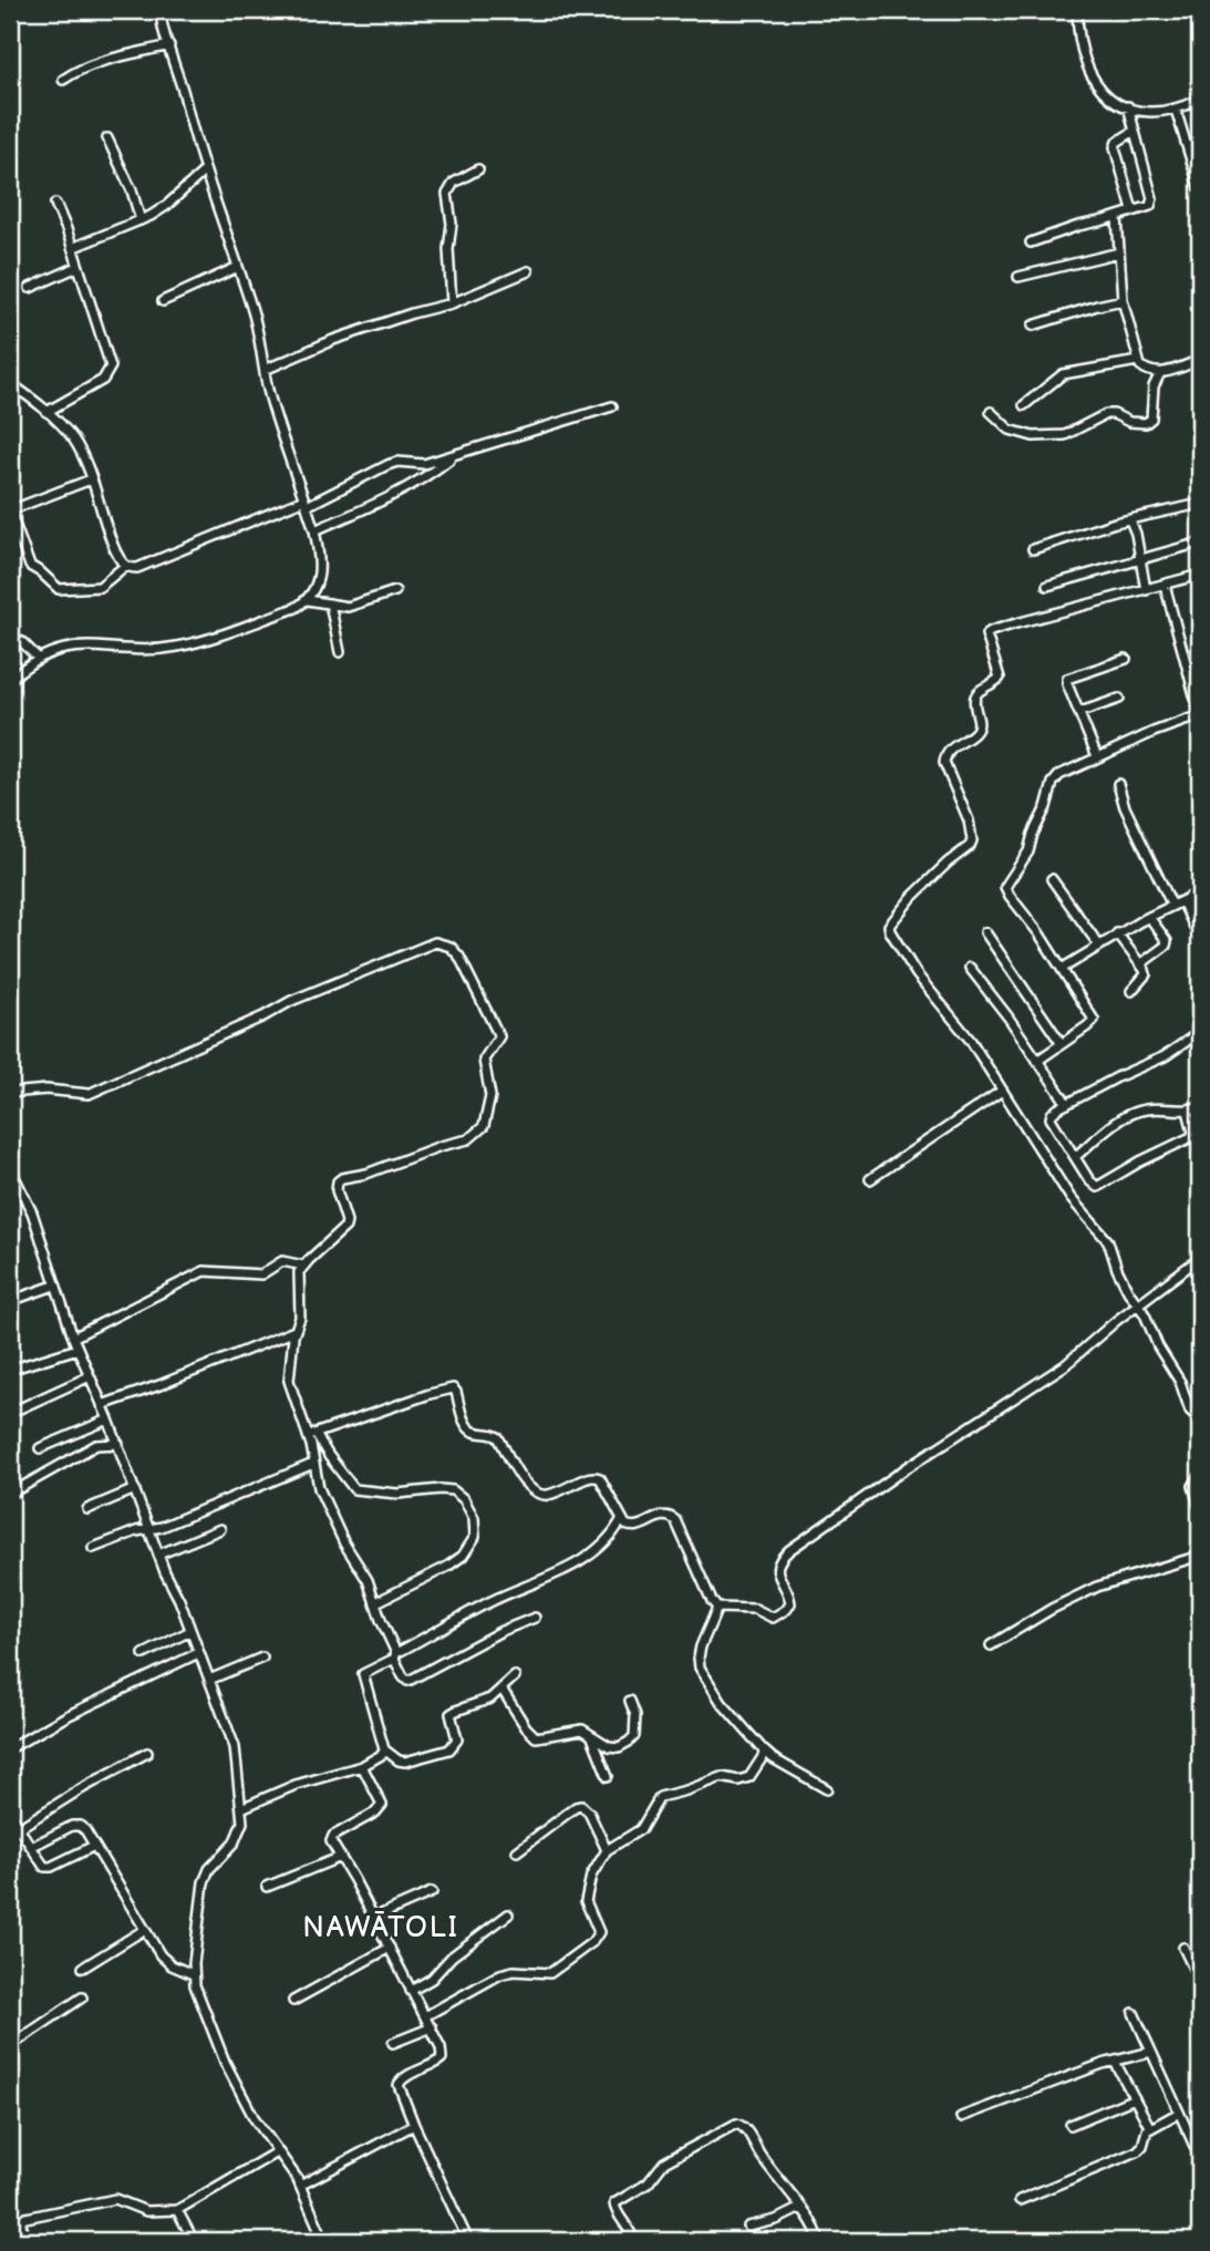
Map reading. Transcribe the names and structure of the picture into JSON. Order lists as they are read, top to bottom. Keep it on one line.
{"districts":["NAWĀTOLI"]}
